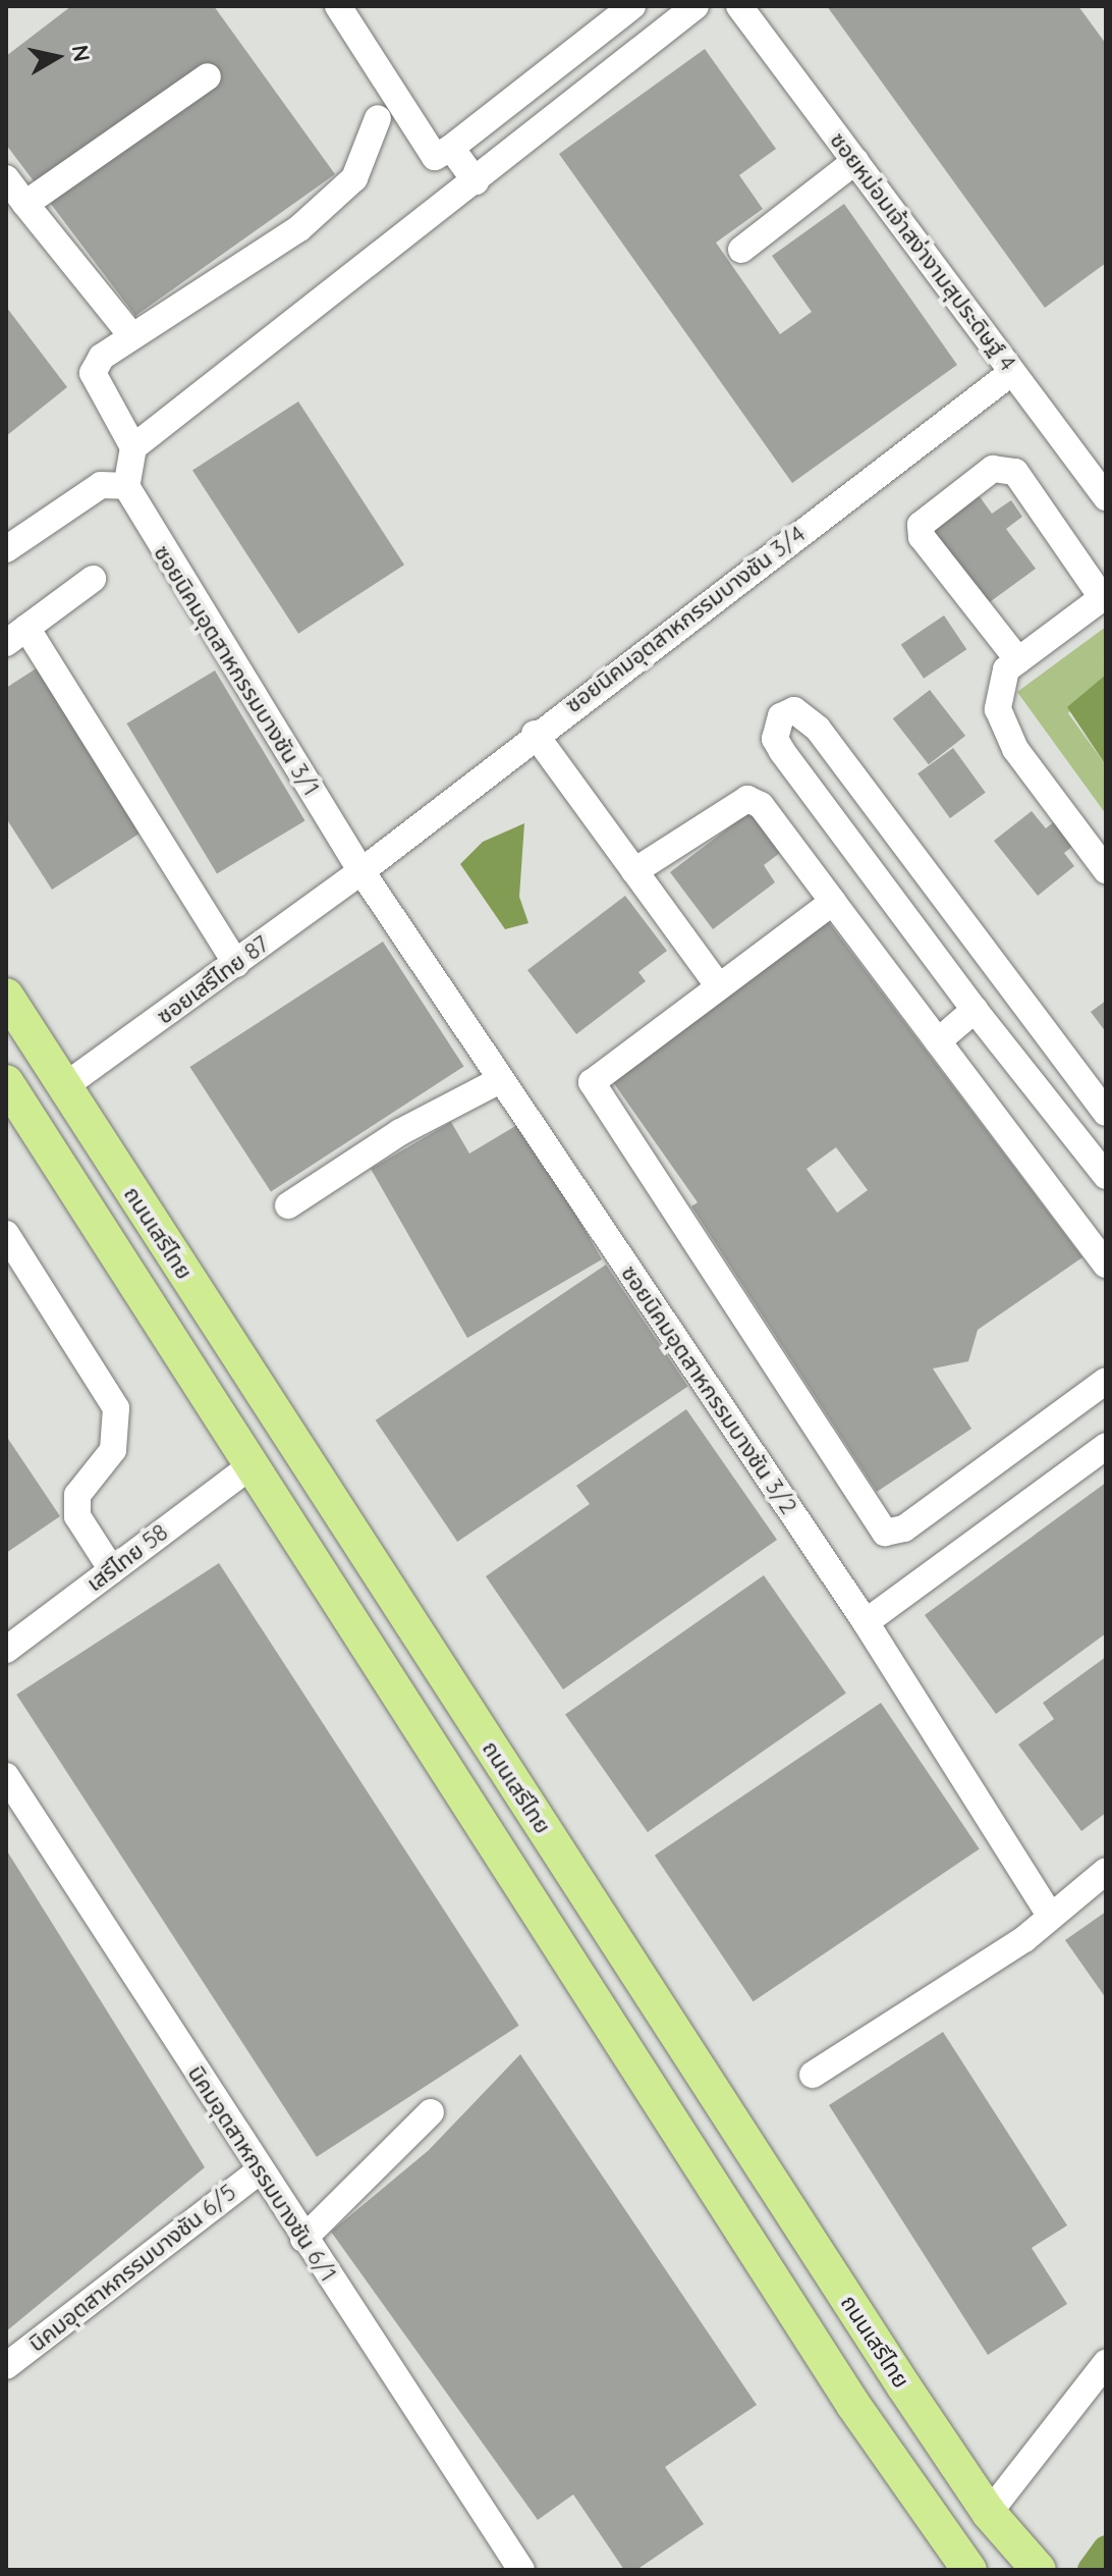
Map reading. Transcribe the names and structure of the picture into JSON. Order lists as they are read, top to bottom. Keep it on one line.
{"streets":{"main road":["ถนนเสรีไทย"],"street":["ซอยหม่อมเจ้าสง่างามสุประดิษฐ์ 4","ซอยนิคมอุตสาหกรรมบางชัน 3/4","ซอยนิคมอุตสาหกรรมบางชัน 3/1","ซอยเสรีไทย 87","ซอยนิคมอุตสาหกรรมบางชัน 3/2","เสรีไทย 58","นิคมอุตสาหกรรมบางชัน 6/1","นิคมอุตสาหกรรมบางชัน 6/5"]},"crossings":[["ซอยหม่อมเจ้าสง่างามสุประดิษฐ์ 4","ซอยนิคมอุตสาหกรรมบางชัน 3/4"],["ซอยนิคมอุตสาหกรรมบางชัน 3/4","ซอยนิคมอุตสาหกรรมบางชัน 3/1"],["ซอยนิคมอุตสาหกรรมบางชัน 3/4","ซอยเสรีไทย 87"],["ซอยนิคมอุตสาหกรรมบางชัน 3/4","ซอยนิคมอุตสาหกรรมบางชัน 3/2"],["ซอยนิคมอุตสาหกรรมบางชัน 3/1","ซอยเสรีไทย 87"],["ซอยนิคมอุตสาหกรรมบางชัน 3/1","ซอยนิคมอุตสาหกรรมบางชัน 3/2"],["ซอยเสรีไทย 87","ถนนเสรีไทย"],["ซอยเสรีไทย 87","ซอยนิคมอุตสาหกรรมบางชัน 3/2"],["ถนนเสรีไทย","เสรีไทย 58"],["นิคมอุตสาหกรรมบางชัน 6/1","นิคมอุตสาหกรรมบางชัน 6/5"]],"north":"right"}
